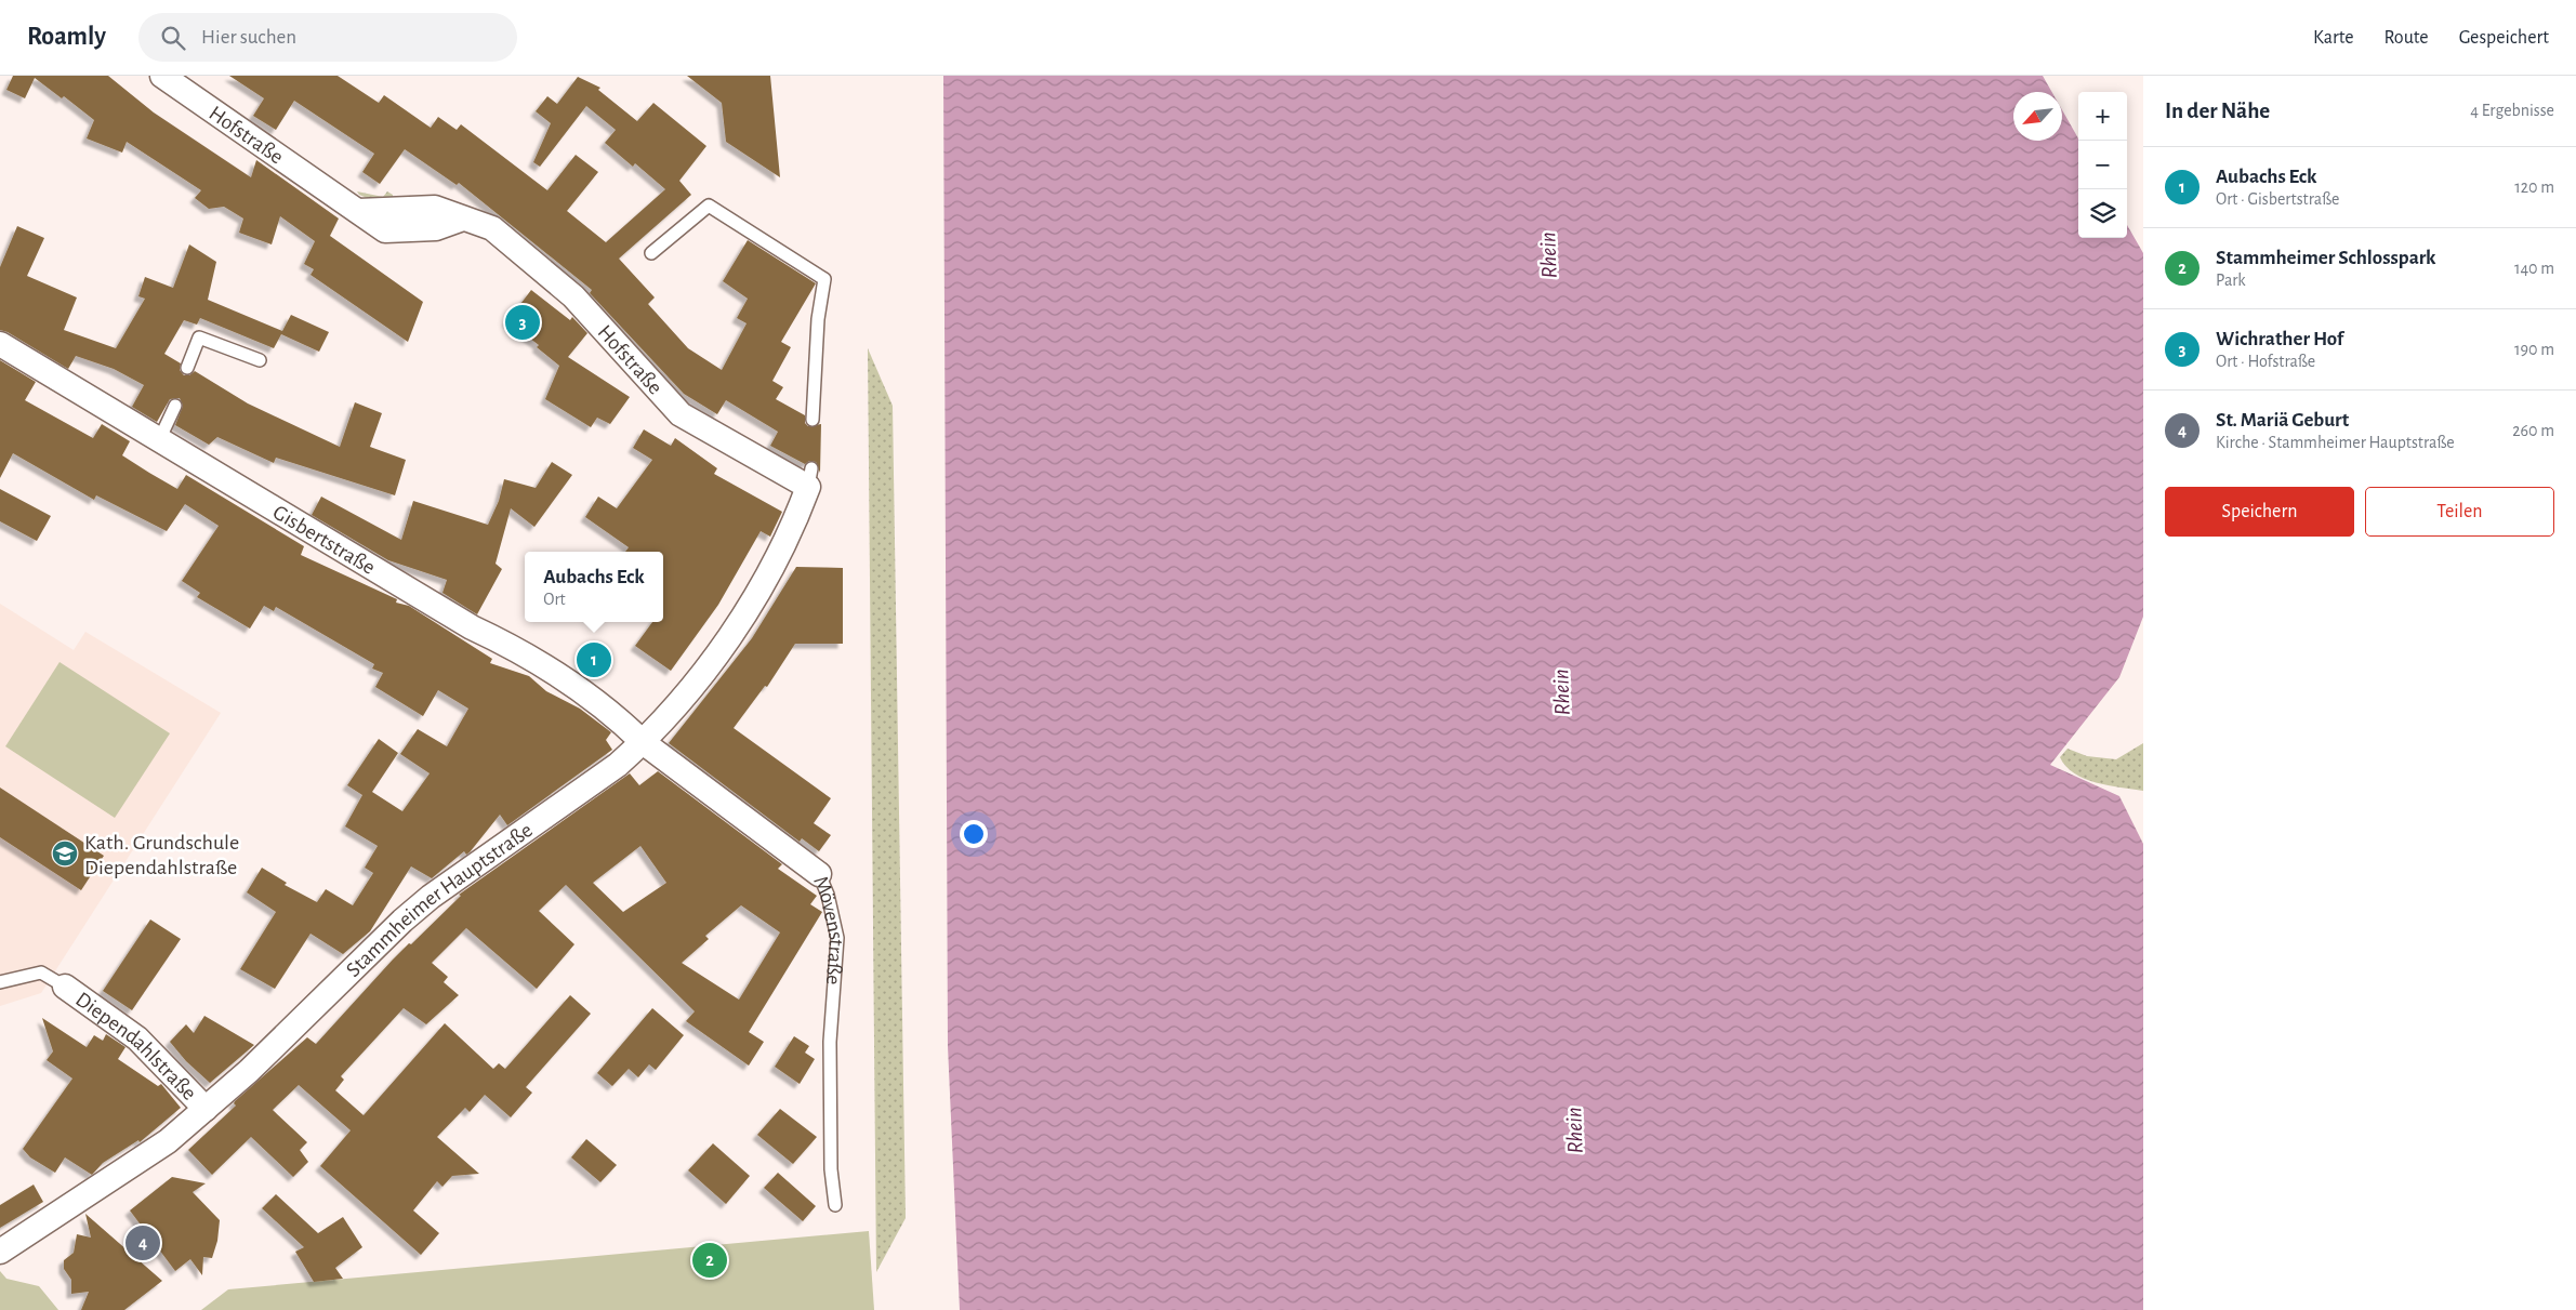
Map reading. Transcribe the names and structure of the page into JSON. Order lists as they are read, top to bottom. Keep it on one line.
{"streets":{"street":["Hofstraße","Gisbertstraße","Stammheimer Hauptstraße","Mövenstraße","Diependahlstraße"]},"crossings":[["Hofstraße","Stammheimer Hauptstraße"],["Gisbertstraße","Stammheimer Hauptstraße"],["Gisbertstraße","Mövenstraße"],["Stammheimer Hauptstraße","Mövenstraße"],["Stammheimer Hauptstraße","Diependahlstraße"]],"water":["Rhein"],"places":{"school or university":["Kath. Grundschule Diependahlstraße"]},"north":"bottom left","page":{"header":"Roamly","search":"Hier suchen","nav":["Karte","Route","Gespeichert"],"heading":["In der Nähe","4 Ergebnisse"],"map_buttons":["+","−"],"list":[{"mark":"1","name":"Aubachs Eck","note":"Ort · Gisbertstraße","value":"120 m"},{"mark":"2","name":"Stammheimer Schlosspark","note":"Park","value":"140 m"},{"mark":"3","name":"Wichrather Hof","note":"Ort · Hofstraße","value":"190 m"},{"mark":"4","name":"St. Mariä Geburt","note":"Kirche · Stammheimer Hauptstraße","value":"260 m"}],"pins":["3","1","4","2"],"buttons":["Speichern","Teilen"],"popup":["Aubachs Eck","Ort"]}}
